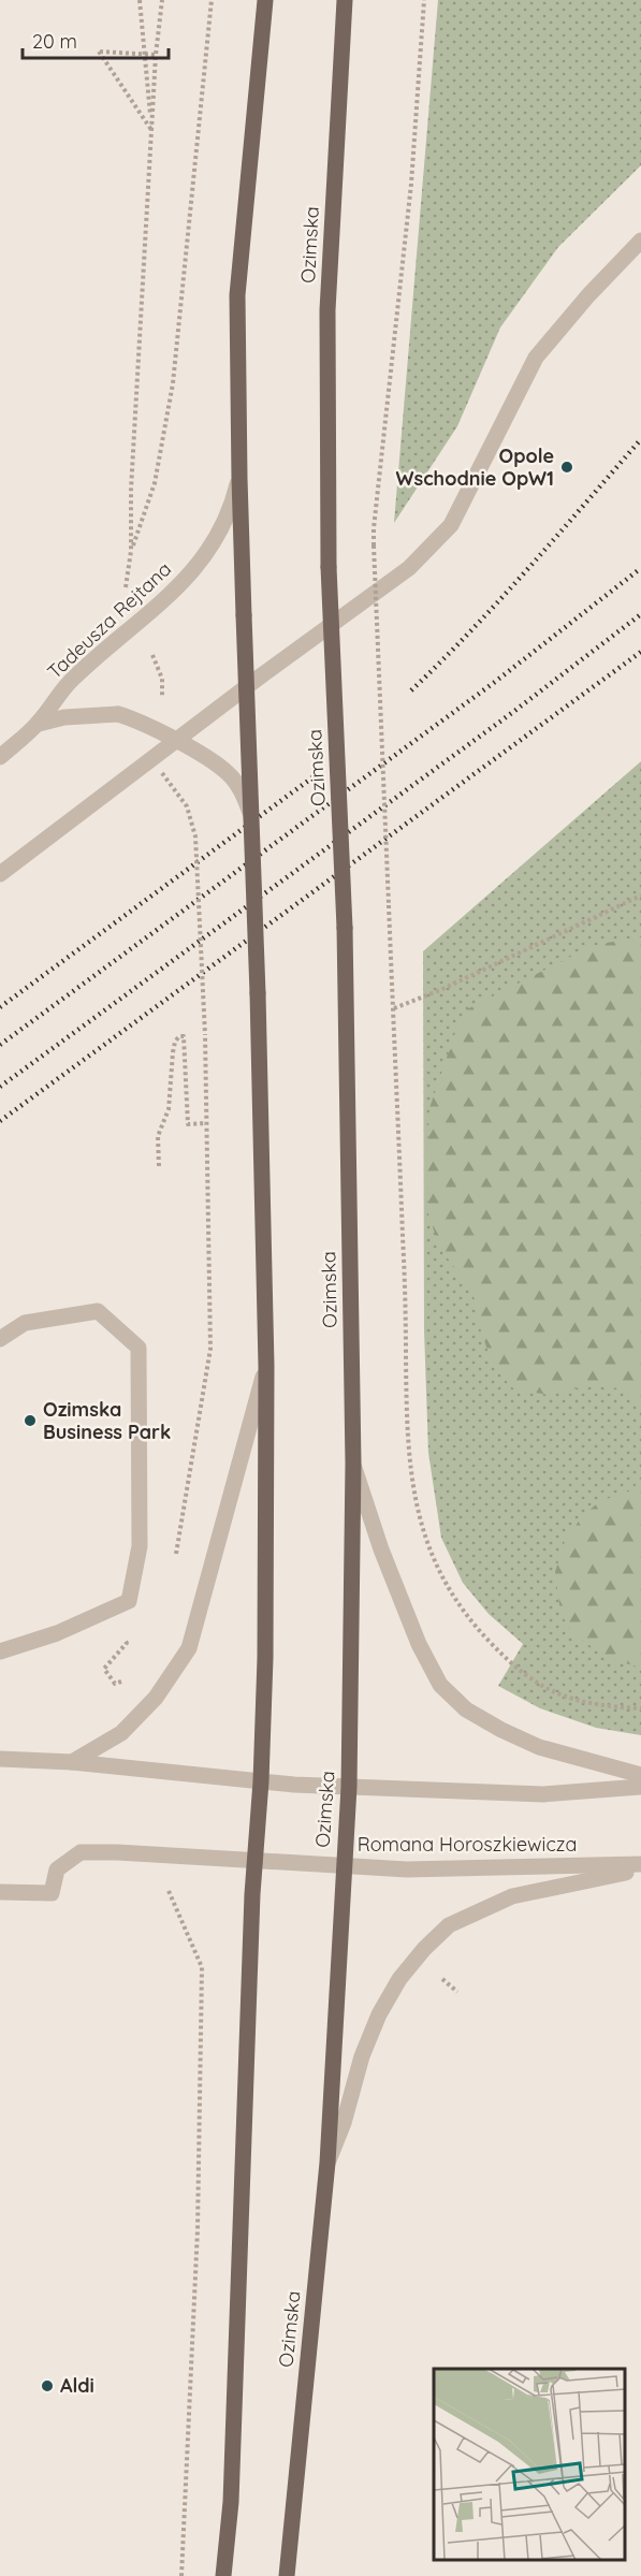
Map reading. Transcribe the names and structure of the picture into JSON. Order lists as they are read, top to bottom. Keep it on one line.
{"streets":{"main road":["Ozimska"],"street":["Tadeusza Rejtana","Romana Horoszkiewicza"]},"crossings":[["Ozimska","Romana Horoszkiewicza"]],"places":["Opole Wschodnie OpW1","Ozimska Business Park","Aldi"],"scale_bar":"20 m"}
